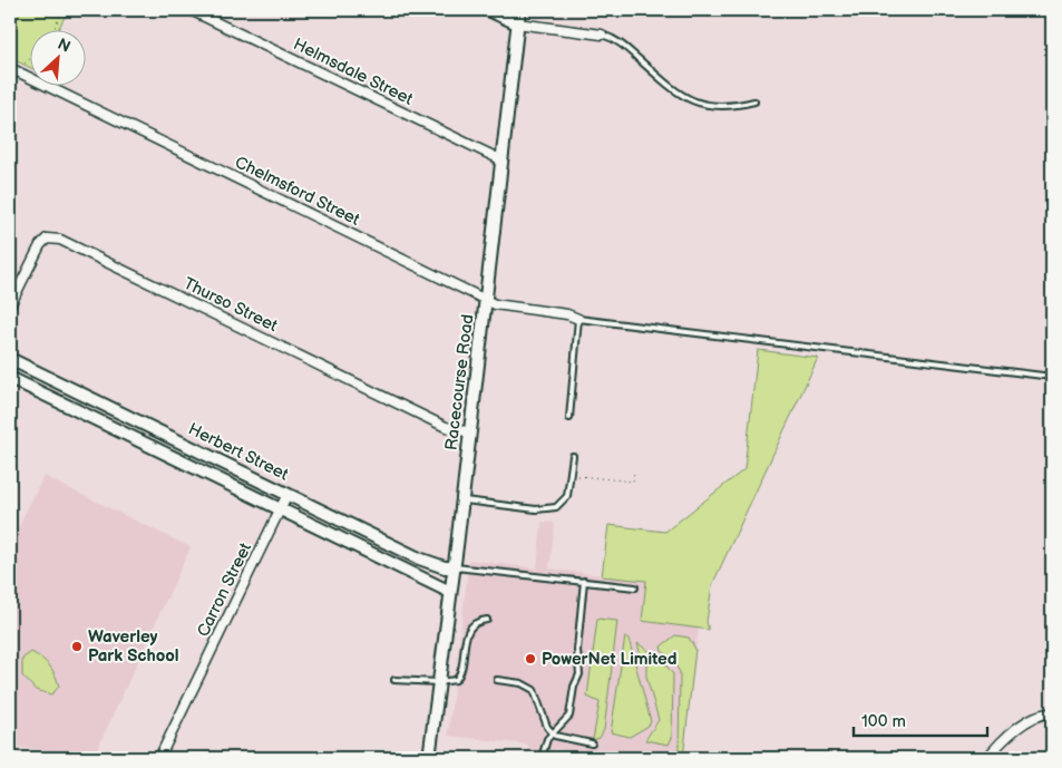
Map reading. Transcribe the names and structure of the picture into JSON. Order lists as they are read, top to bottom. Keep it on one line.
{"streets":{"street":["Helmsdale Street","Chelmsford Street","Thurso Street","Racecourse Road","Herbert Street","Carron Street"]},"crossings":[["Helmsdale Street","Racecourse Road"],["Chelmsford Street","Racecourse Road"],["Thurso Street","Racecourse Road"],["Racecourse Road","Herbert Street"],["Herbert Street","Carron Street"]],"places":["Waverley Park School","PowerNet Limited"],"scale_bar":"100 m","north":"top right"}
